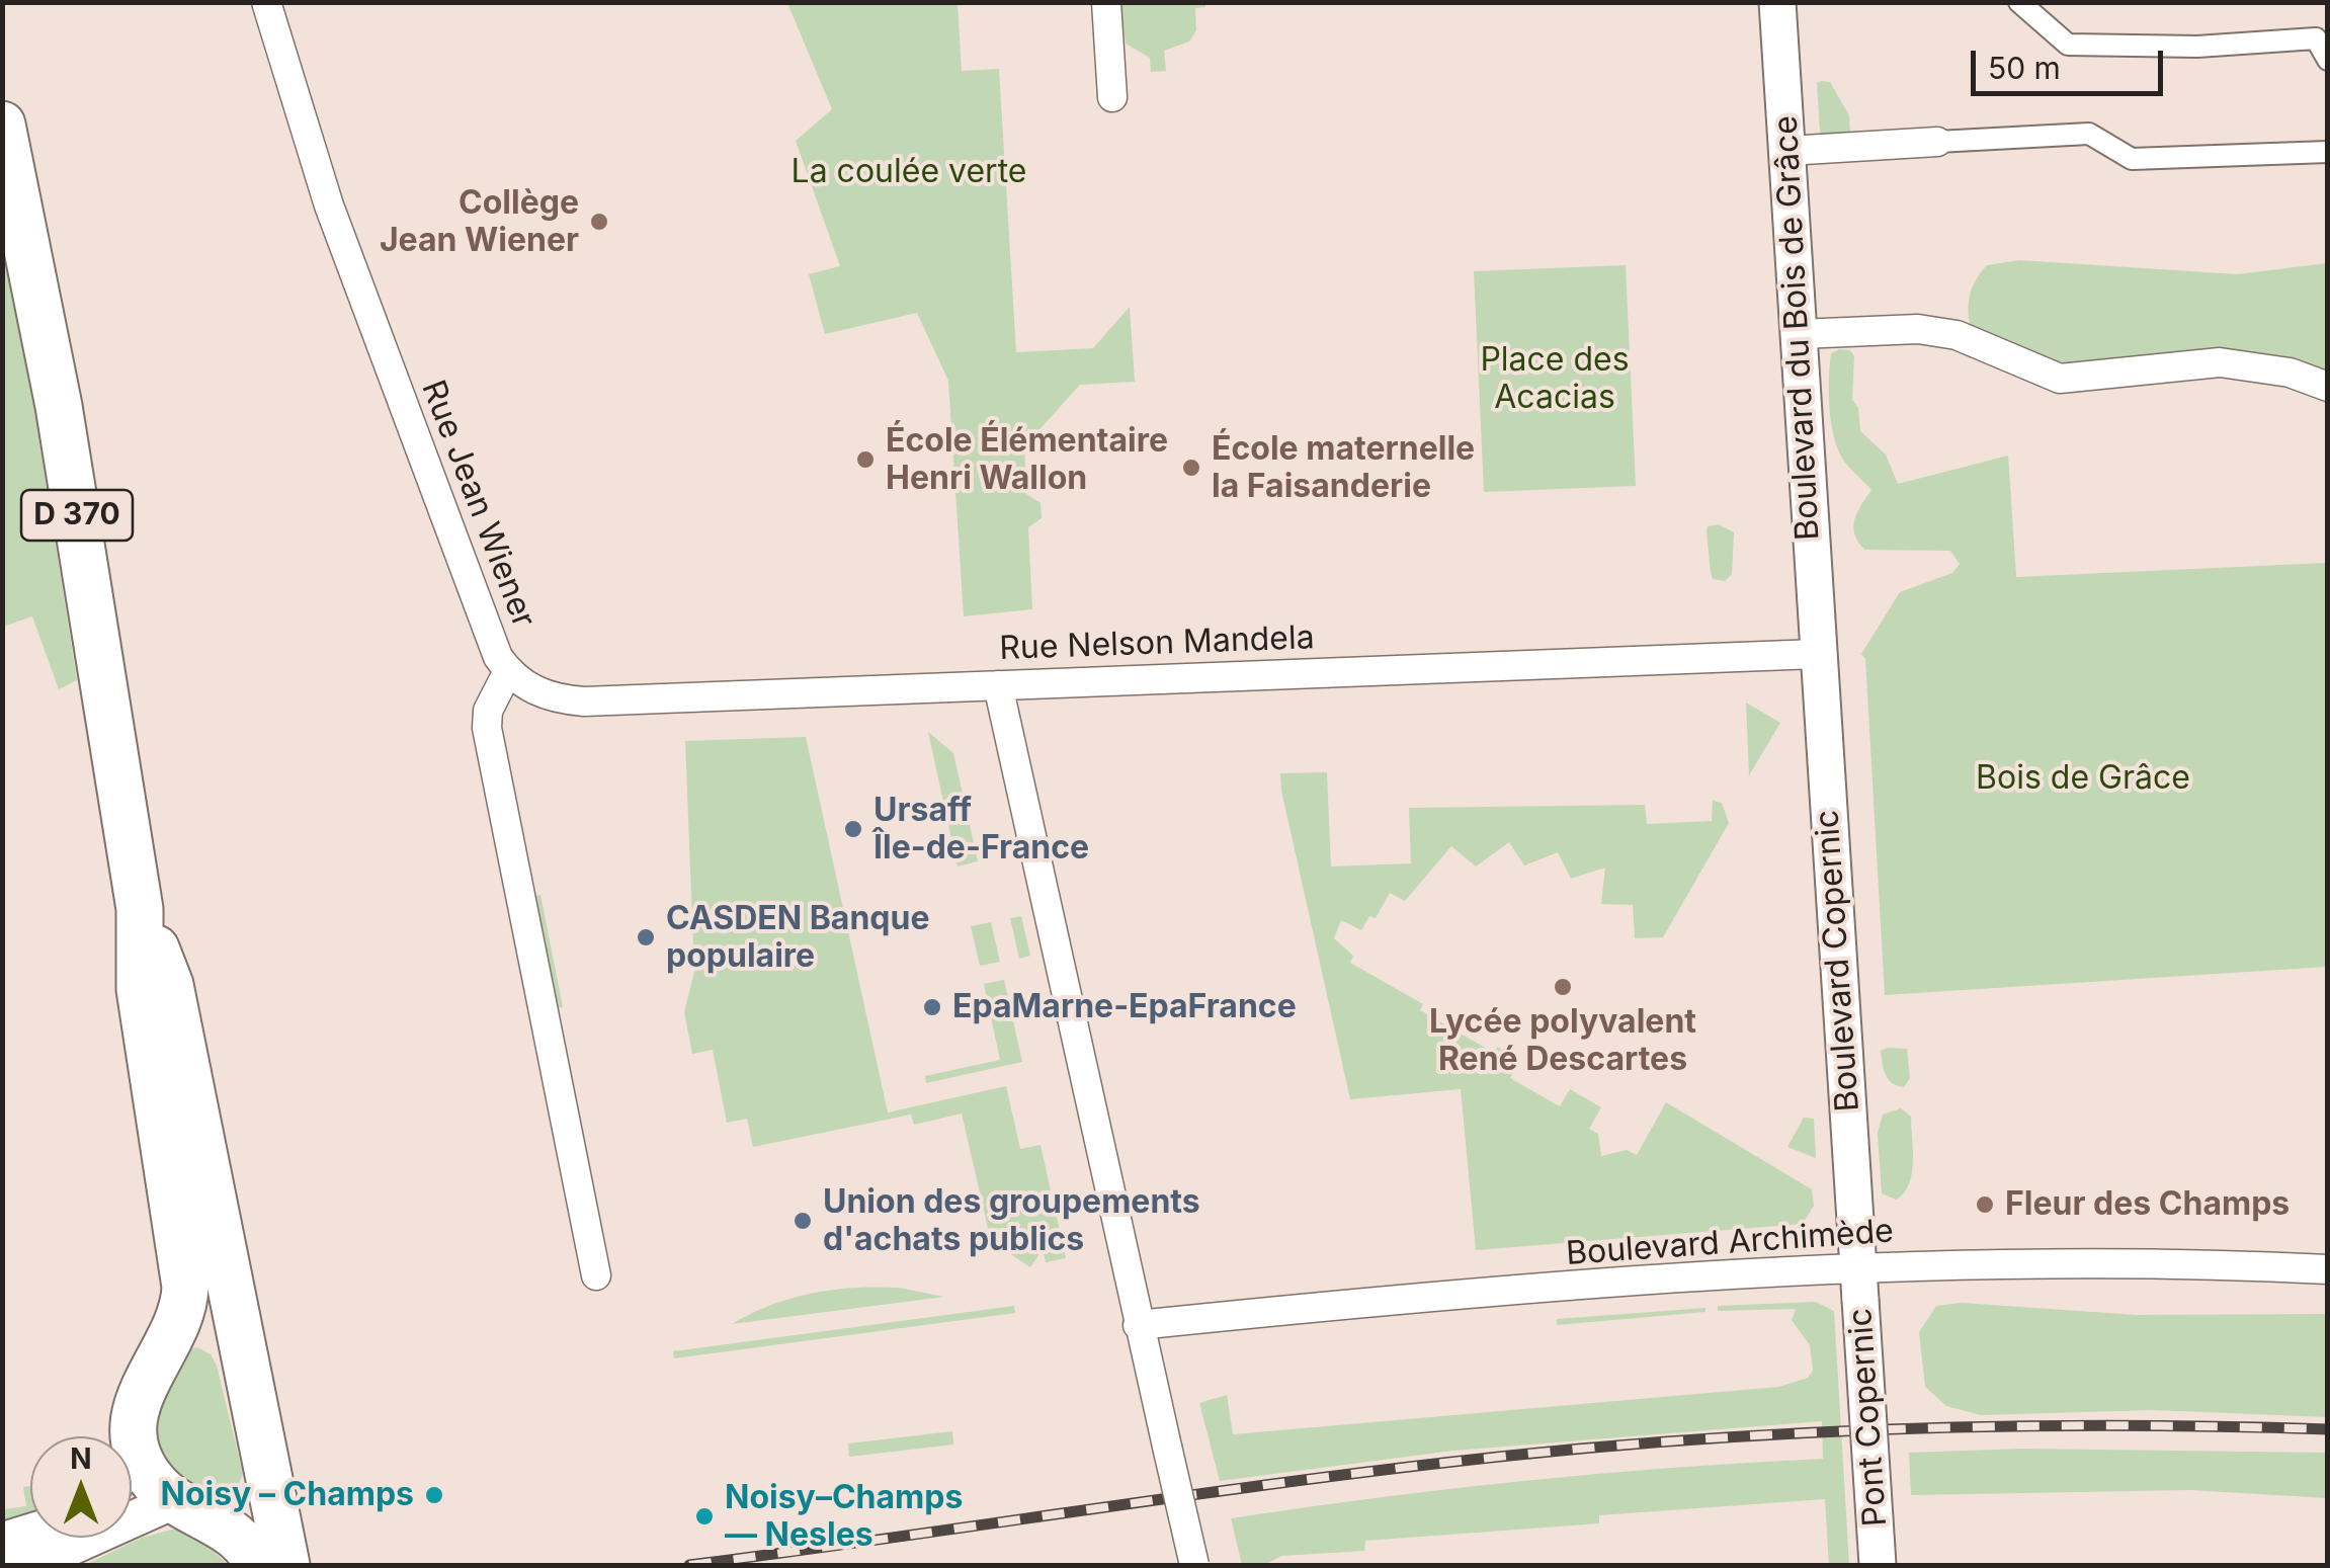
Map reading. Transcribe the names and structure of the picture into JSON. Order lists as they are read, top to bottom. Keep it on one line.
{"streets":{"main road":["D 370"],"street":["Boulevard du Bois de Grâce","Rue Jean Wiener","Rue Nelson Mandela","Boulevard Copernic","Boulevard Archimède","Pont Copernic"]},"crossings":[["Boulevard du Bois de Grâce","Rue Nelson Mandela"],["Boulevard du Bois de Grâce","Boulevard Copernic"],["Rue Jean Wiener","Rue Nelson Mandela"],["Rue Nelson Mandela","Boulevard Copernic"],["Boulevard Copernic","Boulevard Archimède"],["Boulevard Copernic","Pont Copernic"],["Boulevard Archimède","Pont Copernic"]],"parks":["La coulée verte","Place des Acacias","Bois de Grâce"],"places":["Collège Jean Wiener","École Élémentaire Henri Wallon","École maternelle la Faisanderie","Ursaff Île-de-France","CASDEN Banque populaire","Lycée polyvalent René Descartes","EpaMarne-EpaFrance","Fleur des Champs","Union des groupements d'achats publics","Noisy – Champs","Noisy–Champs — Nesles"],"scale_bar":"50 m","north":"top"}
